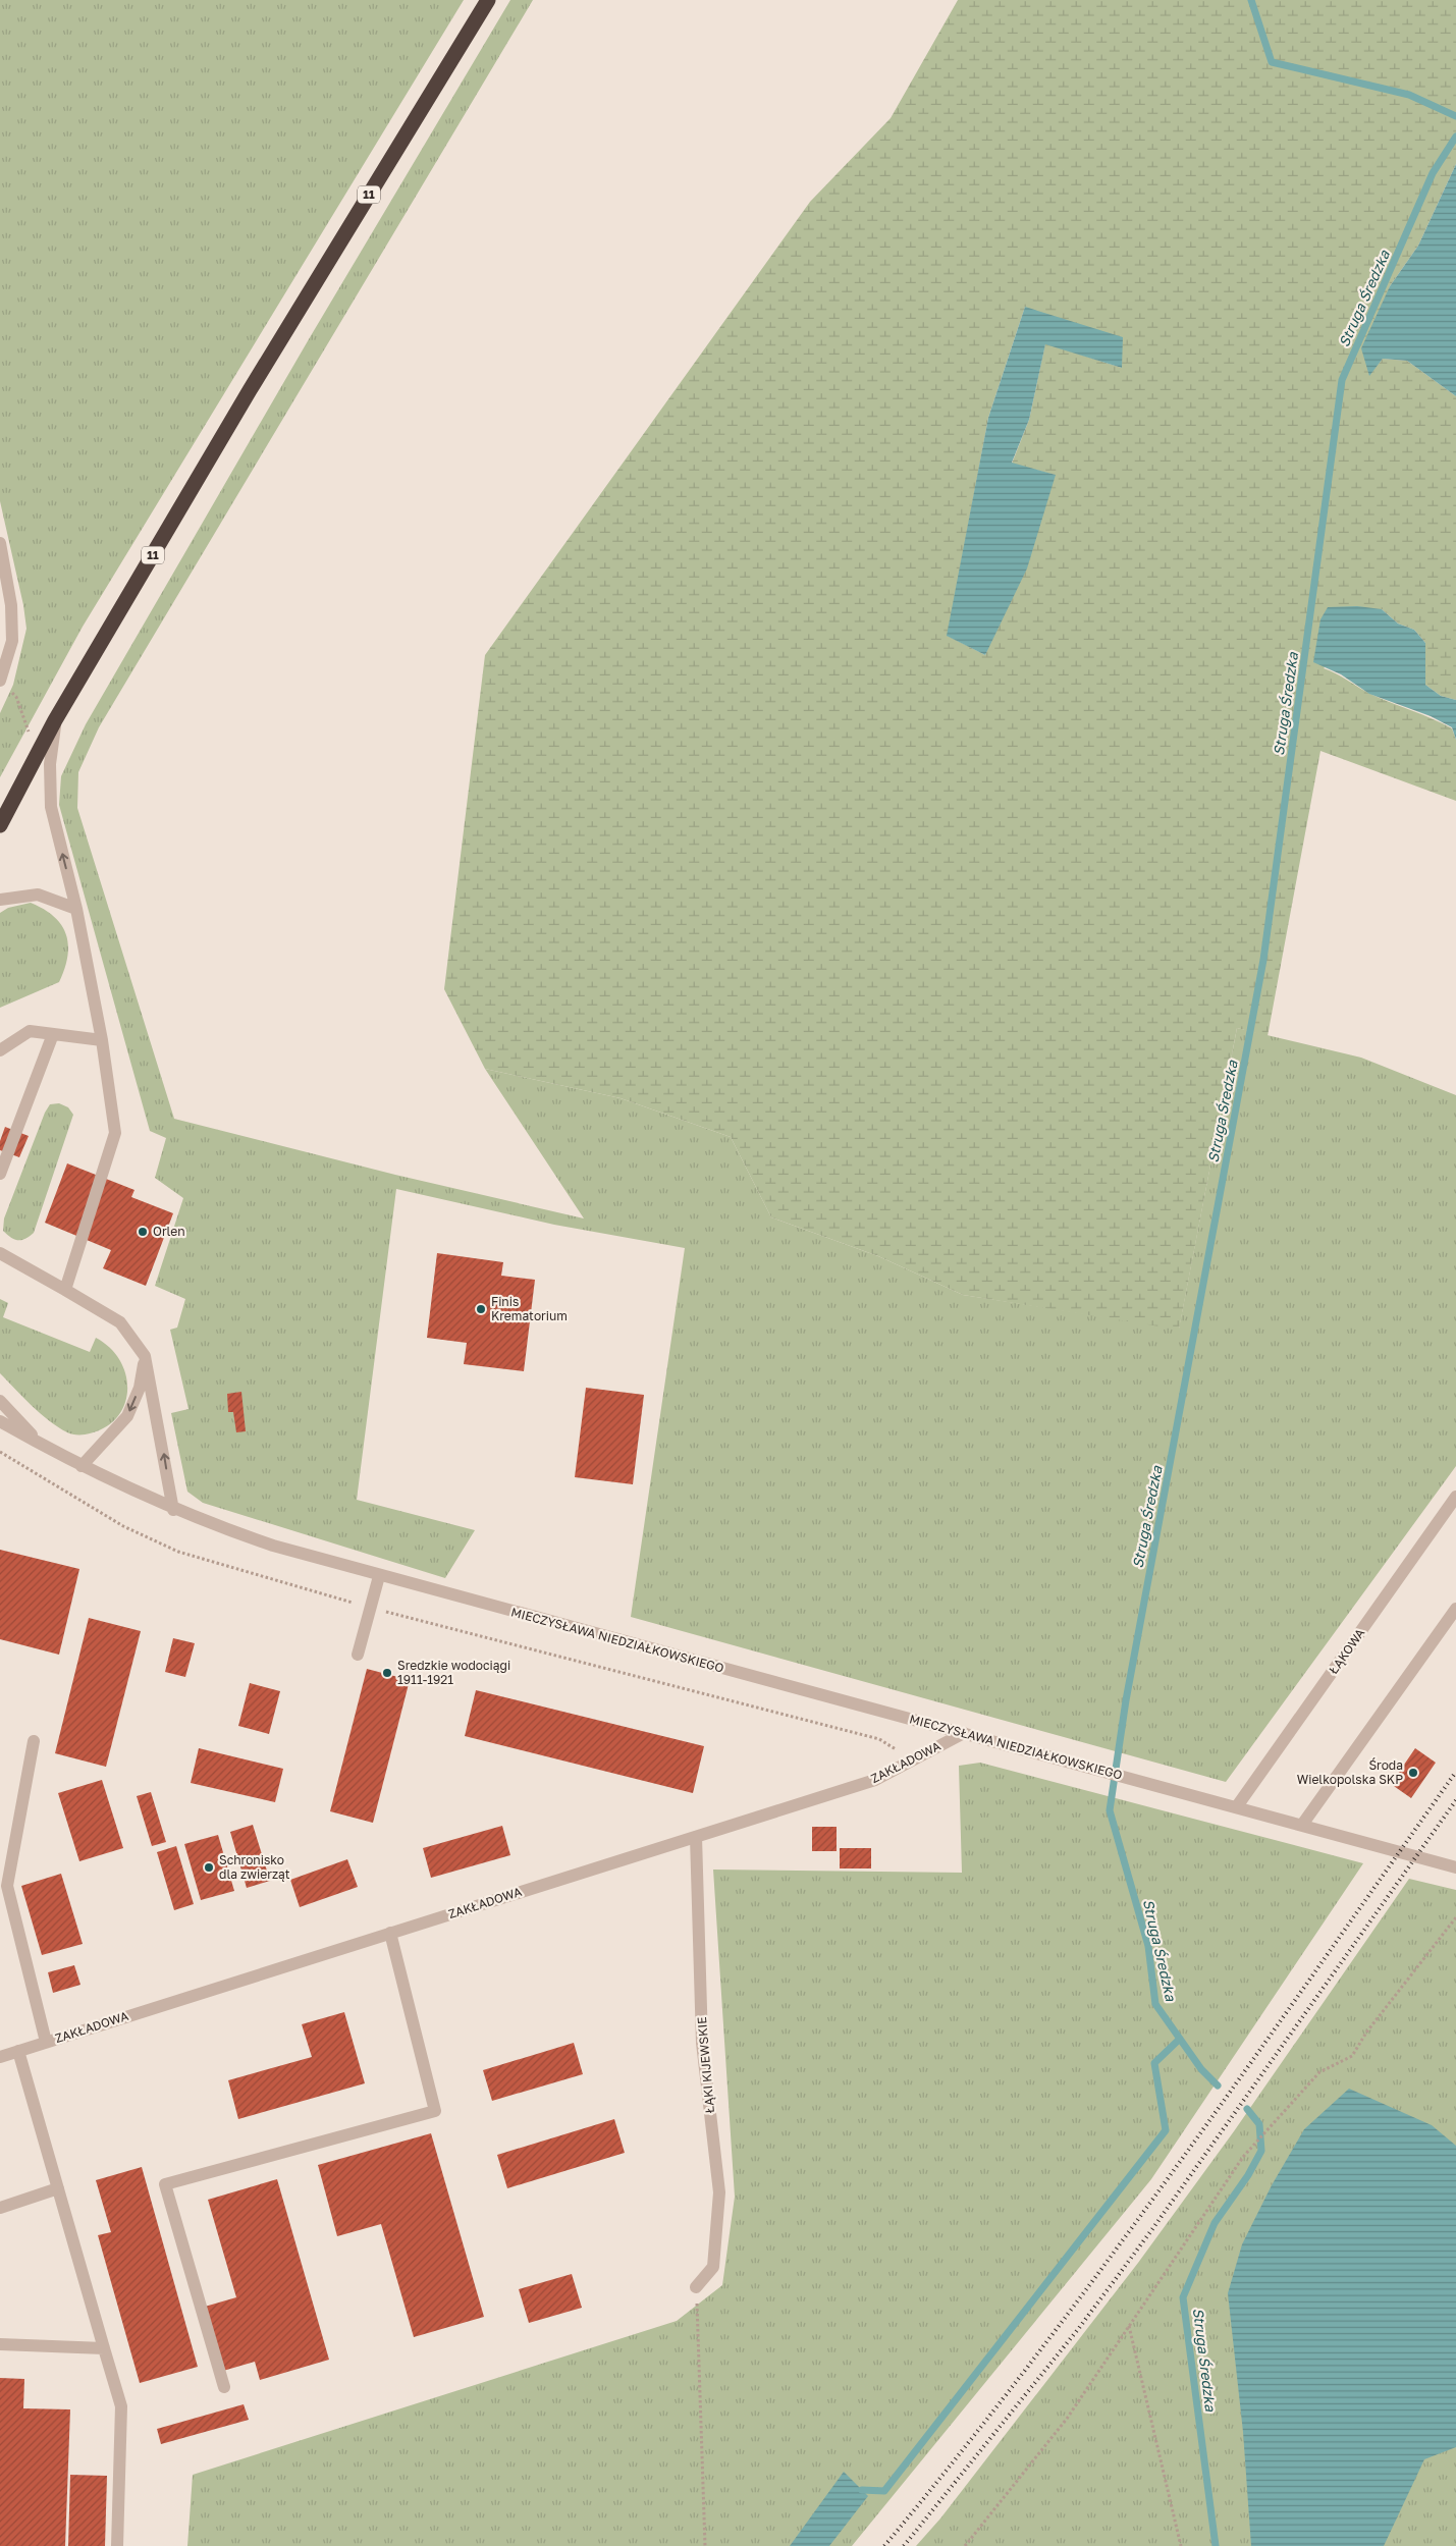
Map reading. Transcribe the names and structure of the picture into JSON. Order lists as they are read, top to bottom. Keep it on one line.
{"streets":{"highway":["11"],"street":["MIECZYSŁAWA NIEDZIAŁKOWSKIEGO","ŁĄKOWA","ZAKŁADOWA","ŁĄKI KIJEWSKIE"]},"crossings":[["MIECZYSŁAWA NIEDZIAŁKOWSKIEGO","ŁĄKOWA"],["MIECZYSŁAWA NIEDZIAŁKOWSKIEGO","ZAKŁADOWA"],["ZAKŁADOWA","ŁĄKI KIJEWSKIE"]],"water":["Struga Średzka"],"places":["Orlen","Finis Krematorium","Sredzkie wodociągi 1911-1921","Środa Wielkopolska SKP","Schronisko dla zwierząt"]}
